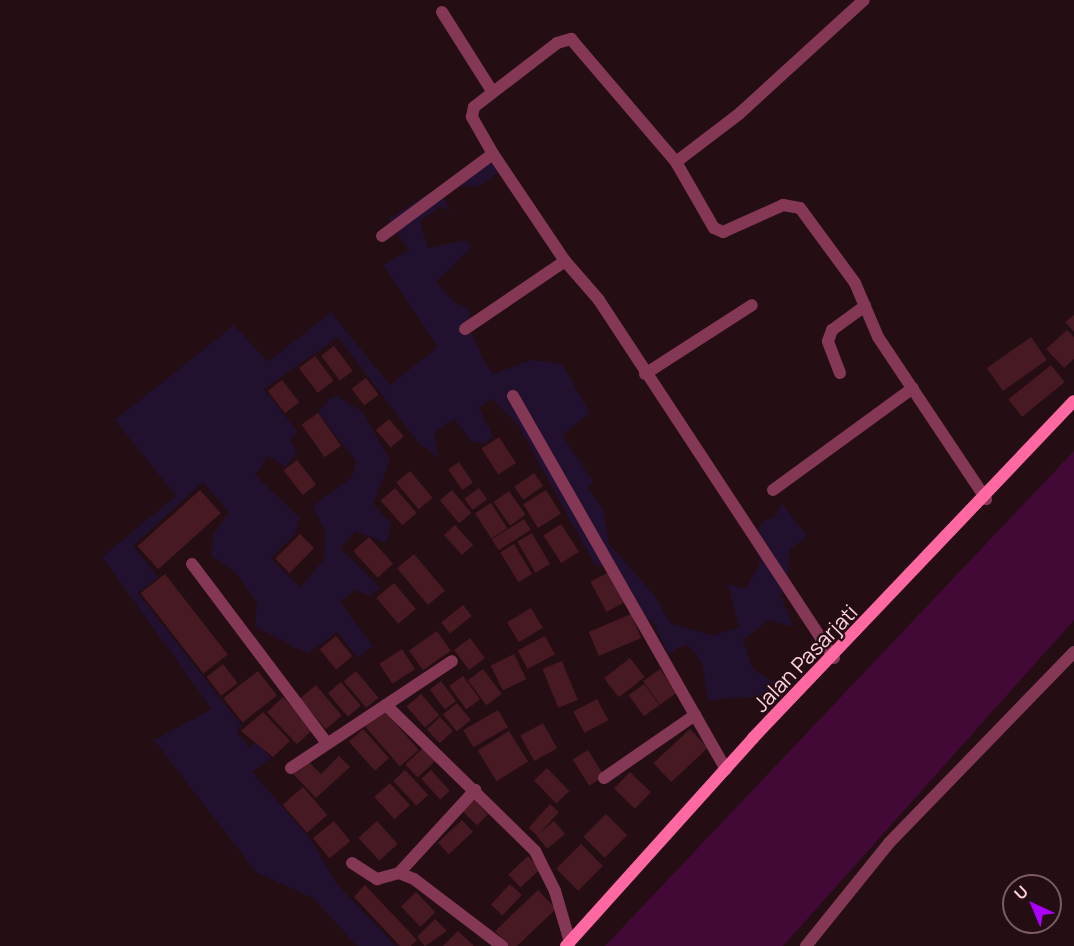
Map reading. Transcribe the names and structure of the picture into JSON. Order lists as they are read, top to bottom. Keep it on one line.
{"streets":{"main road":["Jalan Pasarjati"]},"north":"top left"}
